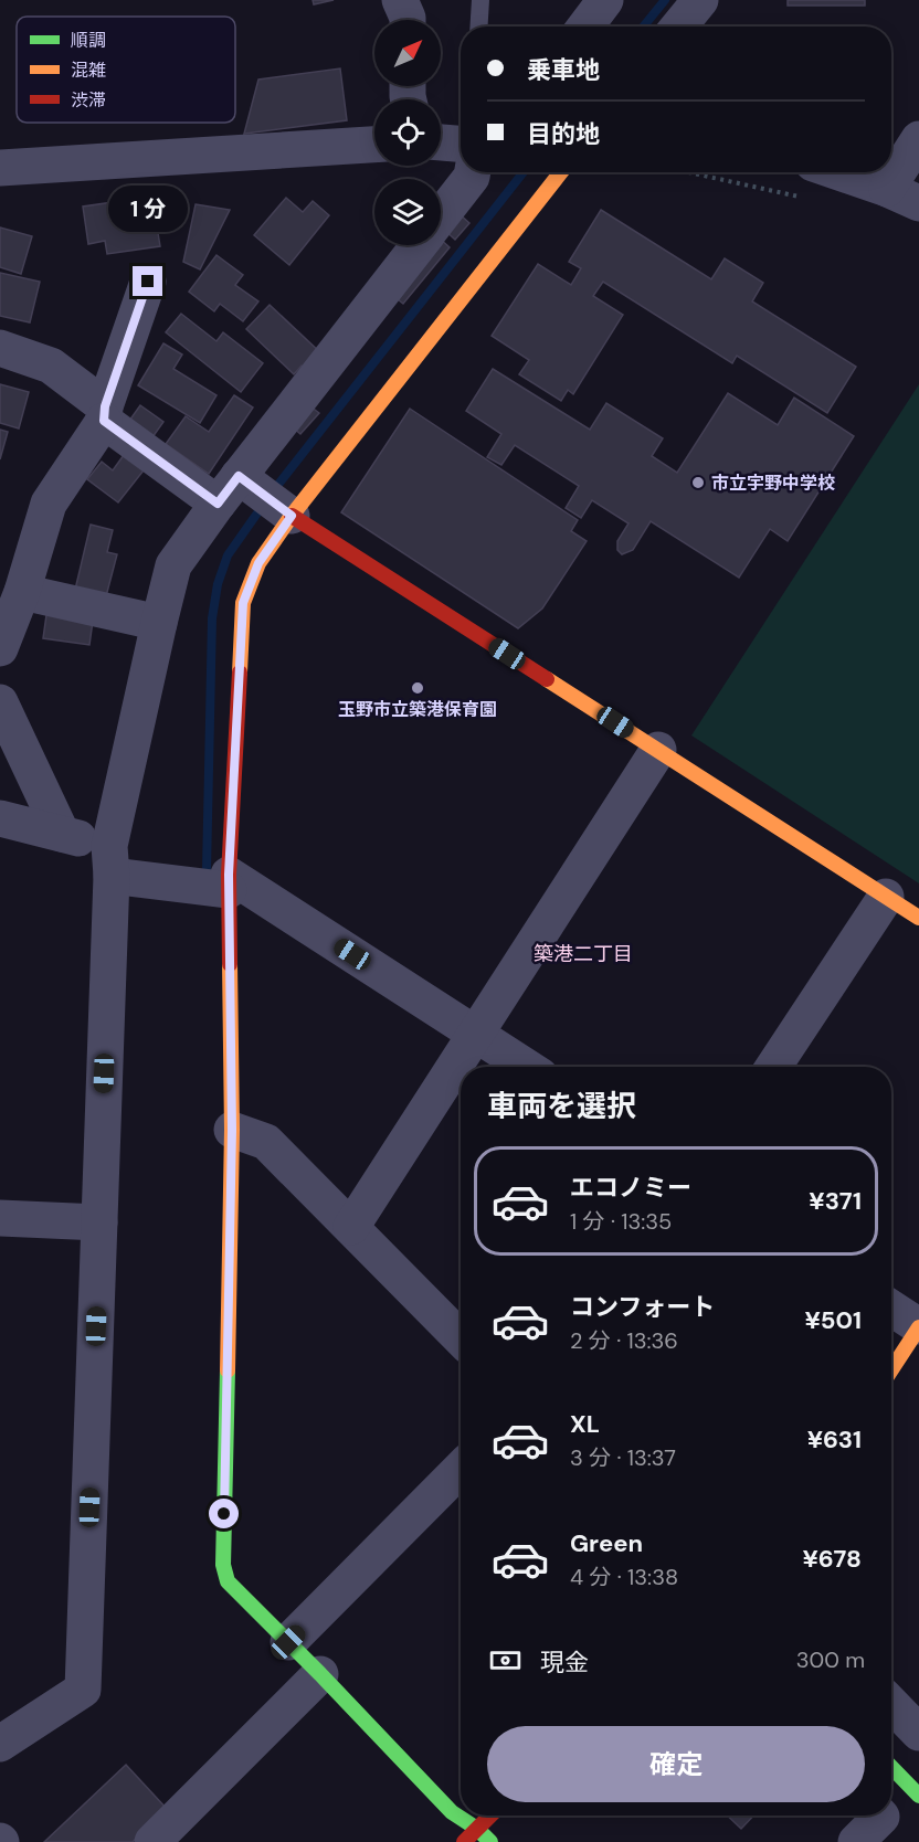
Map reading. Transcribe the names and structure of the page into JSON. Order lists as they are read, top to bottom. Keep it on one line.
{"districts":["築港二丁目"],"places":["市立宇野中学校","玉野市立築港保育園"],"legend":["順調","混雑","渋滞"],"north":"top right","page":{"banner":["乗車地","目的地"],"bubble":"1 分","heading":"車両を選択","list":[{"name":"エコノミー","note":"1 分 · 13:35","value":"¥371"},{"name":"コンフォート","note":"2 分 · 13:36","value":"¥501"},{"name":"XL","note":"3 分 · 13:37","value":"¥631"},{"name":"Green","note":"4 分 · 13:38","value":"¥678"}],"pay":["現金","300 m"],"buttons":"確定"}}
